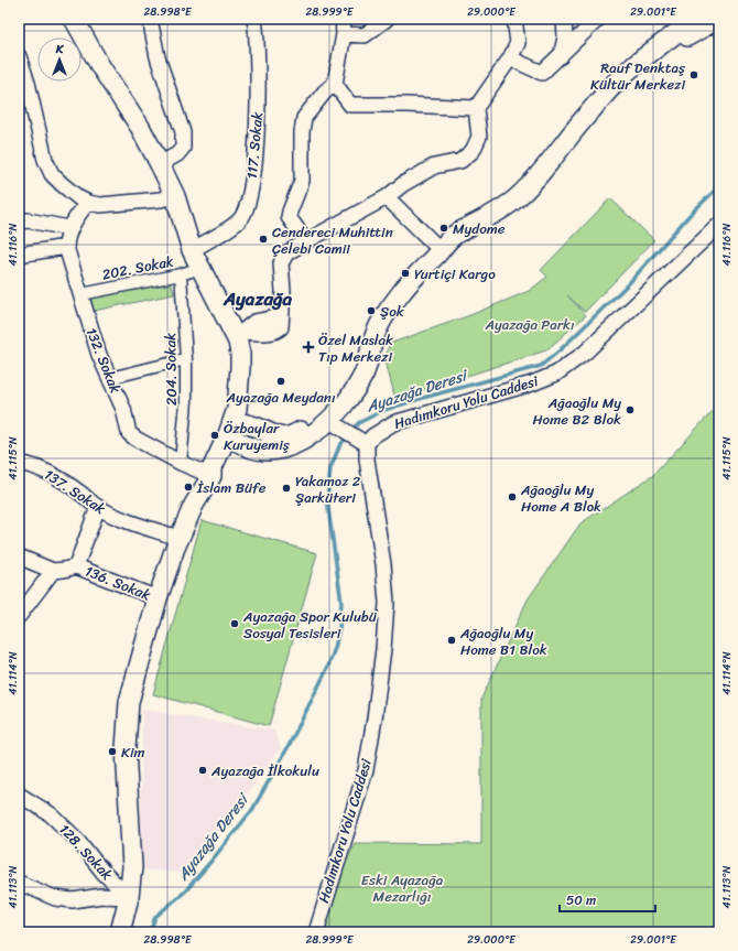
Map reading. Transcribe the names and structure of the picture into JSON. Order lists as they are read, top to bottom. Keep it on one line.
{"streets":{"street":["117. Sokak","202. Sokak","132. Sokak","204. Sokak","Hadımkoru Yolu Caddesi","137. Sokak","136. Sokak","128. Sokak"]},"crossings":[["202. Sokak","132. Sokak"],["202. Sokak","204. Sokak"],["132. Sokak","204. Sokak"]],"districts":["Ayazağa"],"water":["Ayazağa Deresi"],"parks":["Ayazağa Parkı","Eski Ayazağa Mezarlığı"],"places":{"other":["Rauf Denktaş Kültür Merkezi","Mydome","Cendereci Muhittin Çelebi Camii","Yurtiçi Kargo","Şok","Ayazağa Meydanı","Ağaoğlu My Home B2 Blok","Özbaylar Kuruyemiş","İslam Büfe","Yakamoz 2 Şarküteri","Ağaoğlu My Home A Blok","Ayazağa Spor Kulubü Sosyal Tesisleri","Ağaoğlu My Home B1 Blok","Kim","Ayazağa İlkokulu"],"health":["Özel Maslak Tıp Merkezi"]},"scale_bar":"50 m","north":"top","coordinates":["28.998°E","28.999°E","29.000°E","29.001°E","41.116°N","41.115°N","41.114°N","41.113°N"]}
